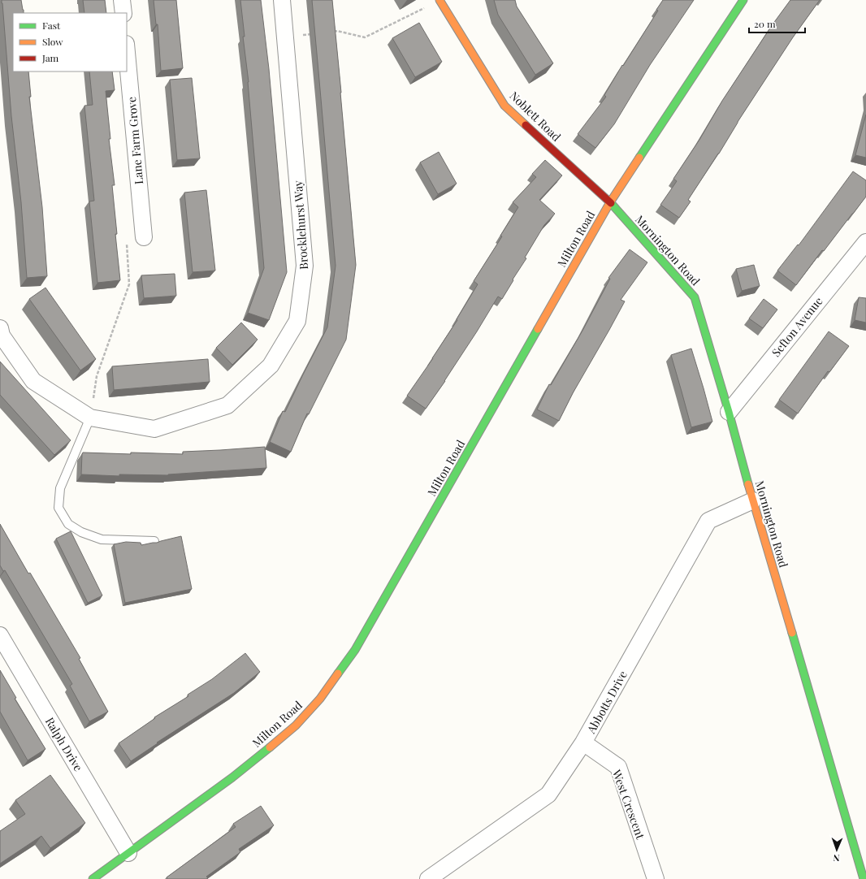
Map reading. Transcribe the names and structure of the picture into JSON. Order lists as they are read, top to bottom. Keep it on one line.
{"streets":{"street":["Noblett Road","Lane Farm Grove","Brocklehurst Way","Milton Road","Mornington Road","Sefton Avenue","Abbotts Drive","Ralph Drive","West Crescent"]},"crossings":[["Noblett Road","Milton Road"],["Noblett Road","Mornington Road"],["Milton Road","Mornington Road"],["Milton Road","Ralph Drive"],["Mornington Road","Sefton Avenue"],["Mornington Road","Abbotts Drive"],["Abbotts Drive","West Crescent"]],"legend":["Fast","Slow","Jam"],"scale_bar":"20 m","north":"bottom"}
